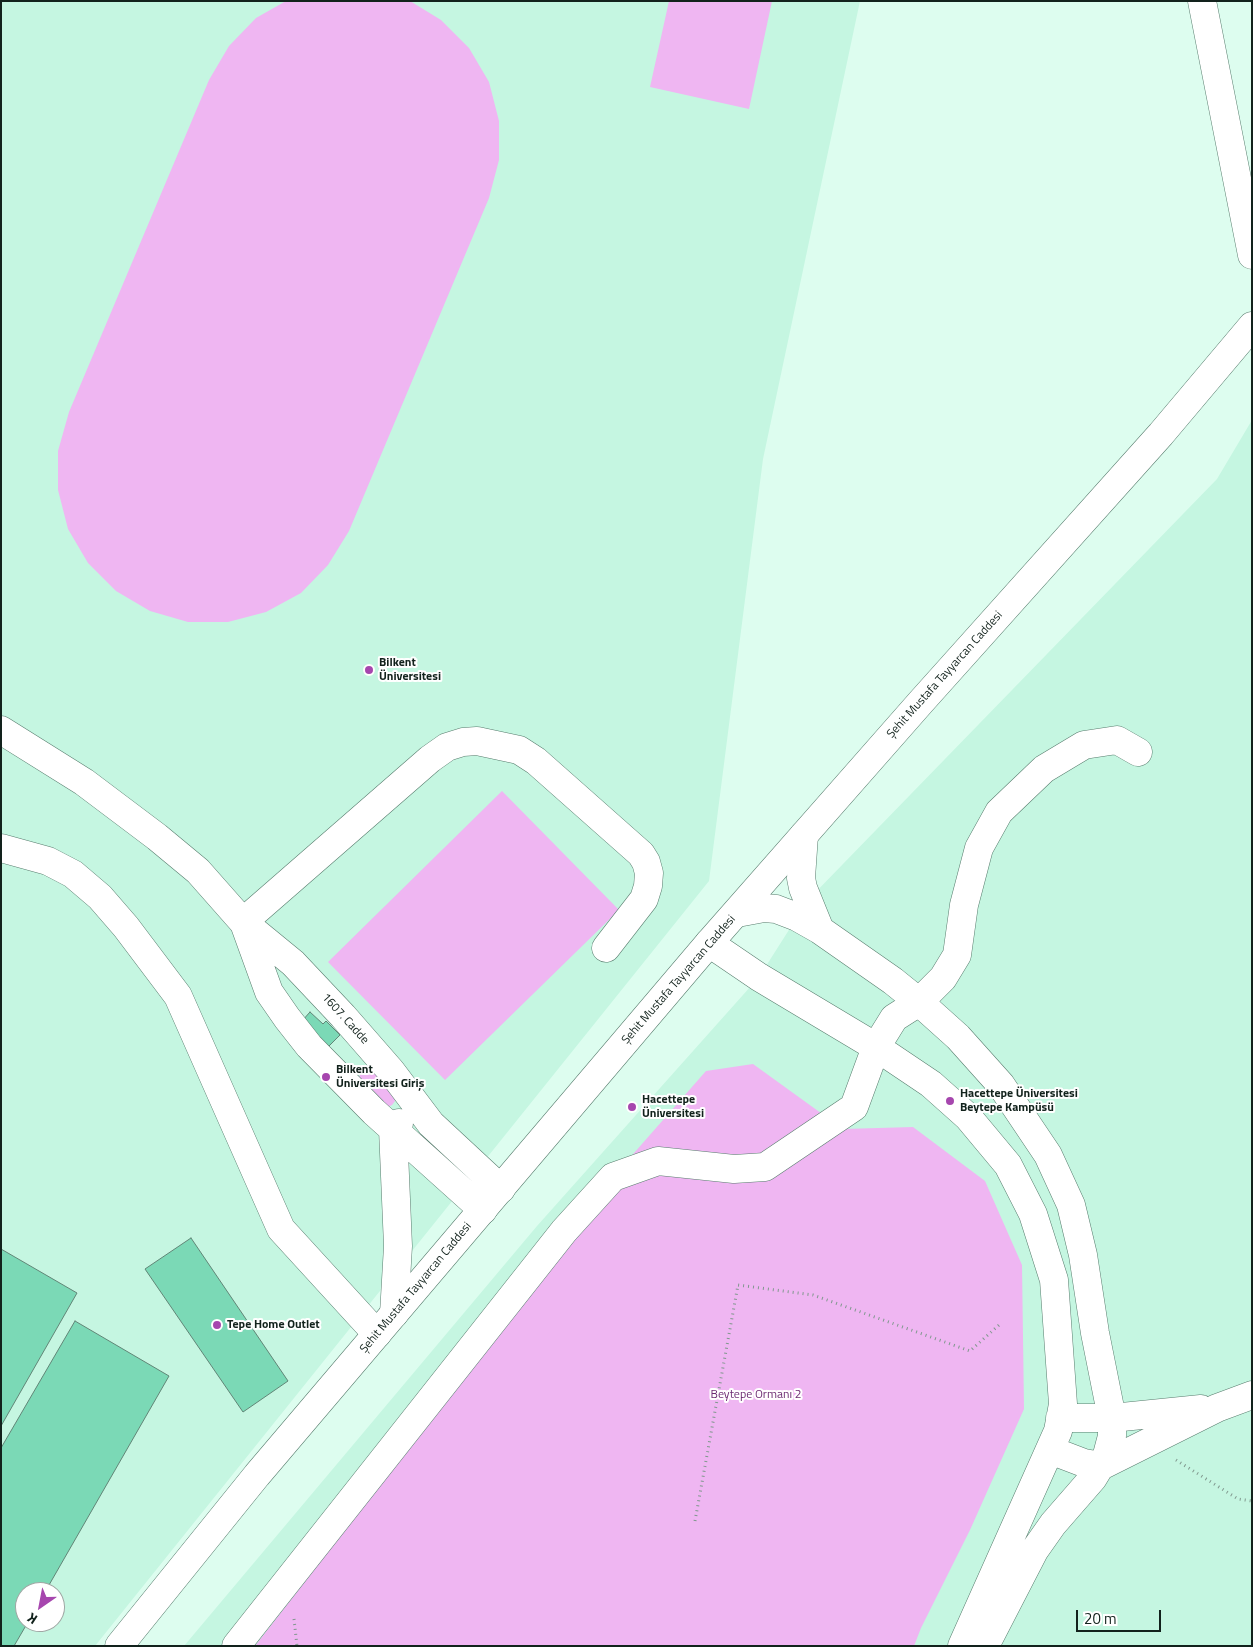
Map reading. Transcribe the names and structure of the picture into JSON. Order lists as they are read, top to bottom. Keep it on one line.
{"streets":{"street":["Şehit Mustafa Tayyarcan Caddesi","1607. Cadde"]},"crossings":[["Şehit Mustafa Tayyarcan Caddesi","1607. Cadde"]],"parks":["Beytepe Ormanı 2"],"places":["Bilkent Üniversitesi","Bilkent Üniversitesi Giriş","Hacettepe Üniversitesi Beytepe Kampüsü","Hacettepe Üniversitesi","Tepe Home Outlet"],"scale_bar":"20 m","north":"bottom left"}
